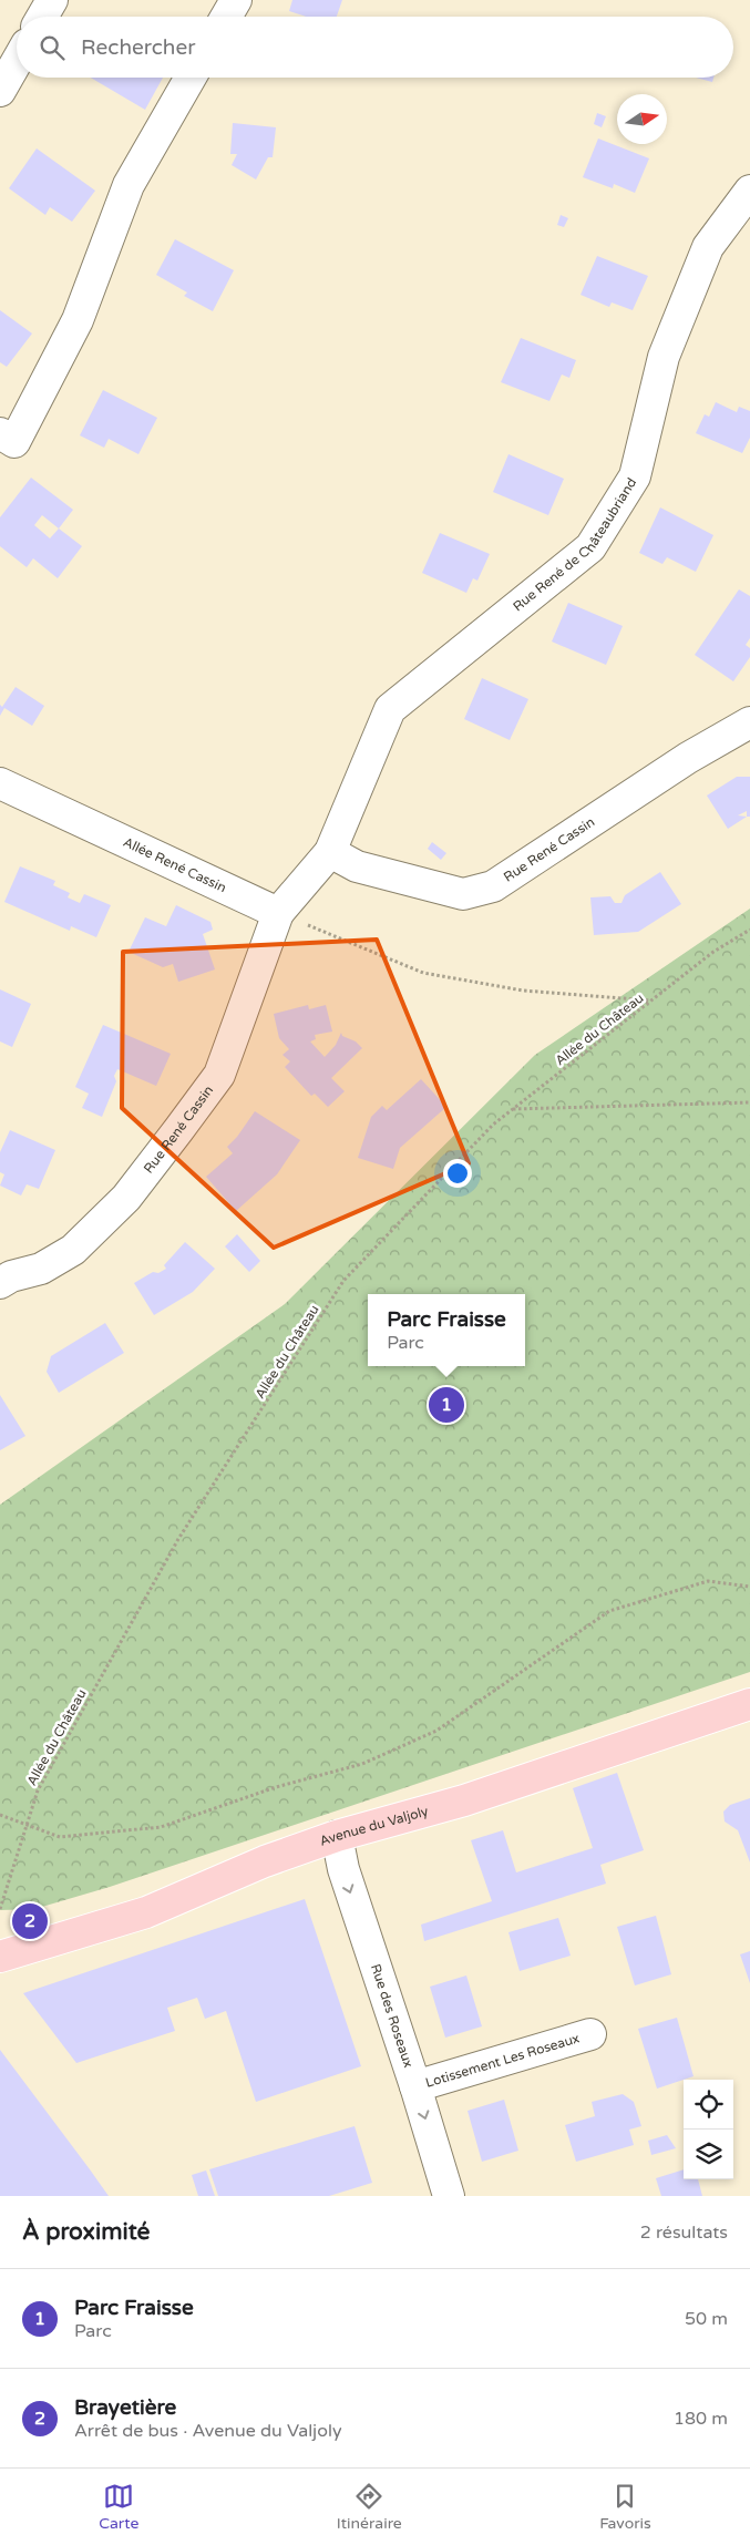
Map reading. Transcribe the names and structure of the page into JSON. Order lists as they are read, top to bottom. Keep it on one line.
{"streets":{"main road":["Avenue du Valjoly"],"street":["Rue René de Châteaubriand","Rue René Cassin","Allée René Cassin","Rue des Roseaux","Lotissement Les Roseaux"],"path":["Allée du Château"]},"crossings":[["Rue René de Châteaubriand","Rue René Cassin"],["Rue René Cassin","Allée René Cassin"],["Avenue du Valjoly","Rue des Roseaux"],["Rue des Roseaux","Lotissement Les Roseaux"]],"one_way":["Rue des Roseaux"],"north":"right","page":{"search":"Rechercher","popup":["Parc Fraisse","Parc"],"pins":["1","2"],"heading":["À proximité","2 résultats"],"list":[{"mark":"1","name":"Parc Fraisse","note":"Parc","value":"50 m"},{"mark":"2","name":"Brayetière","note":"Arrêt de bus · Avenue du Valjoly","value":"180 m"}],"nav":["Carte","Itinéraire","Favoris"]}}
